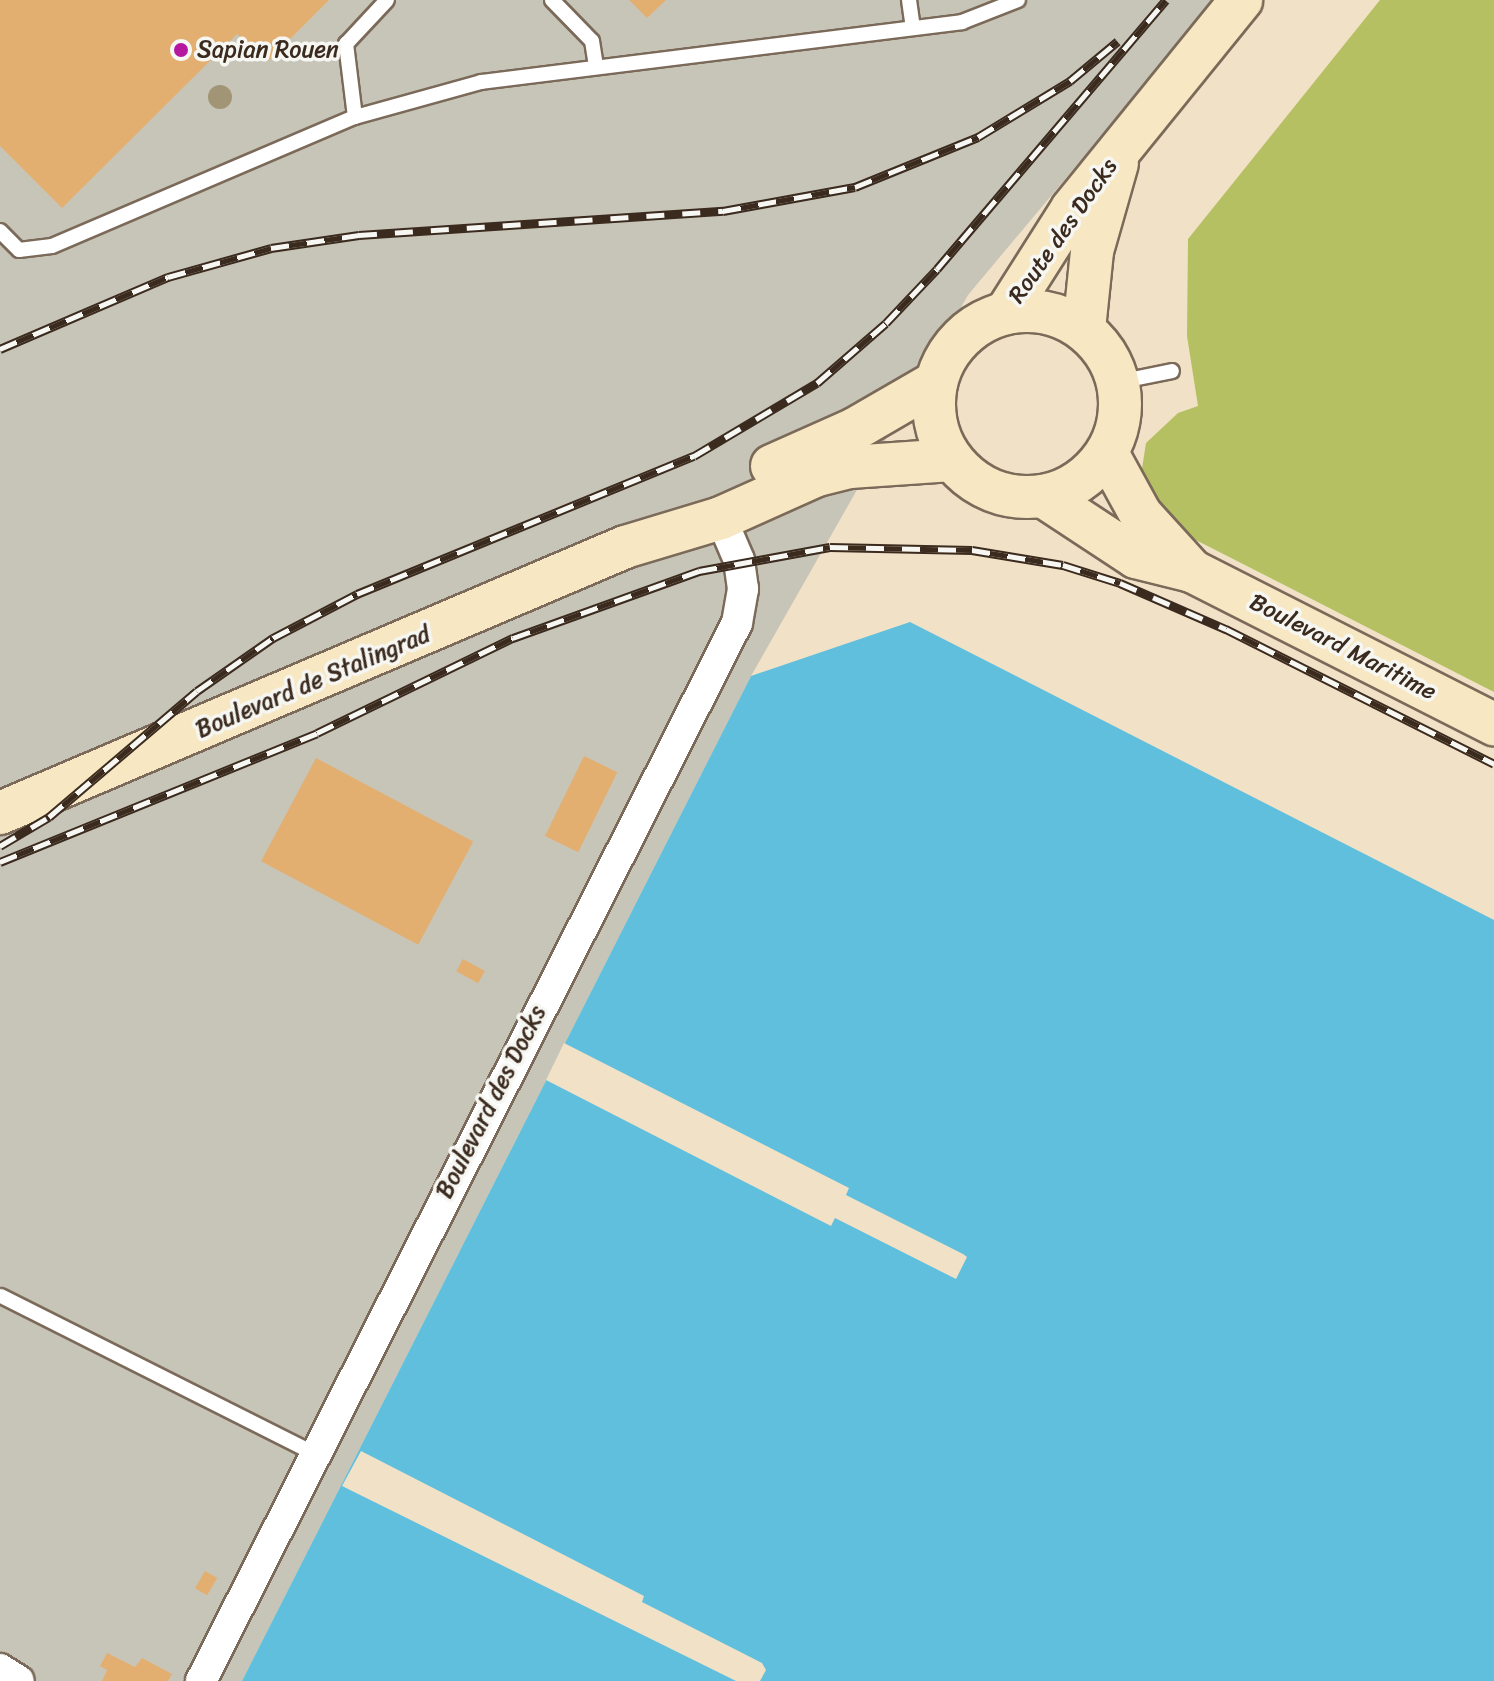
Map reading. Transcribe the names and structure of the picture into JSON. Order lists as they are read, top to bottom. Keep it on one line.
{"streets":{"street":["Route des Docks","Boulevard Maritime","Boulevard de Stalingrad","Boulevard des Docks"]},"crossings":[["Route des Docks","Boulevard Maritime"],["Route des Docks","Boulevard de Stalingrad"],["Boulevard Maritime","Boulevard de Stalingrad"],["Boulevard de Stalingrad","Boulevard des Docks"]],"places":["Sapian Rouen"]}
